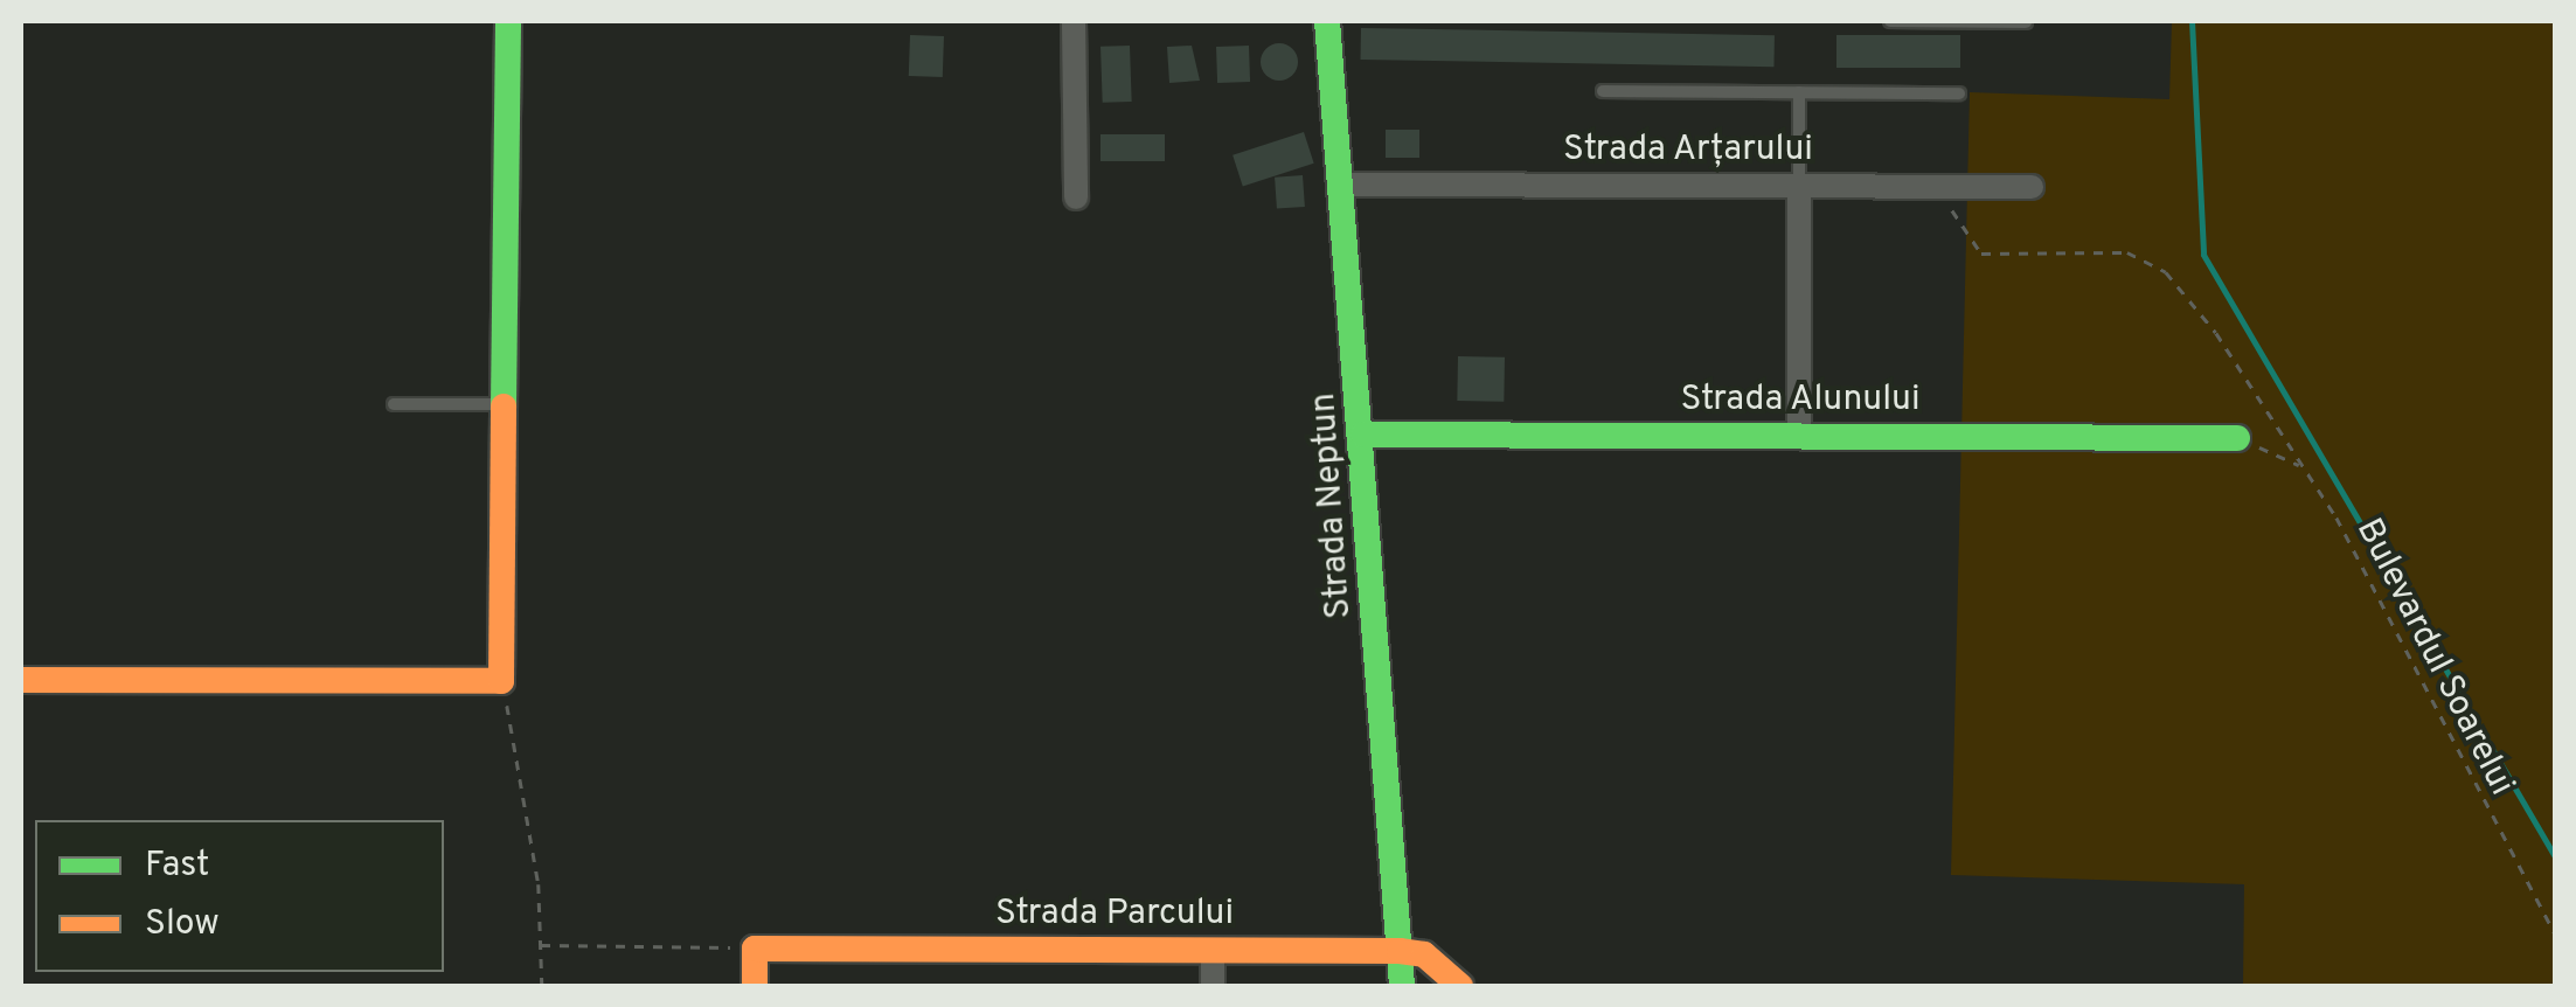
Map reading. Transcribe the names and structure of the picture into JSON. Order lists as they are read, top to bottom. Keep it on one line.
{"streets":{"street":["Strada Arțarului","Strada Alunului","Strada Neptun","Strada Parcului"],"path":["Bulevardul Soarelui"]},"crossings":[["Strada Arțarului","Strada Neptun"],["Strada Arțarului","Bulevardul Soarelui"],["Strada Alunului","Strada Neptun"],["Strada Neptun","Strada Parcului"]],"legend":["Fast","Slow"]}
